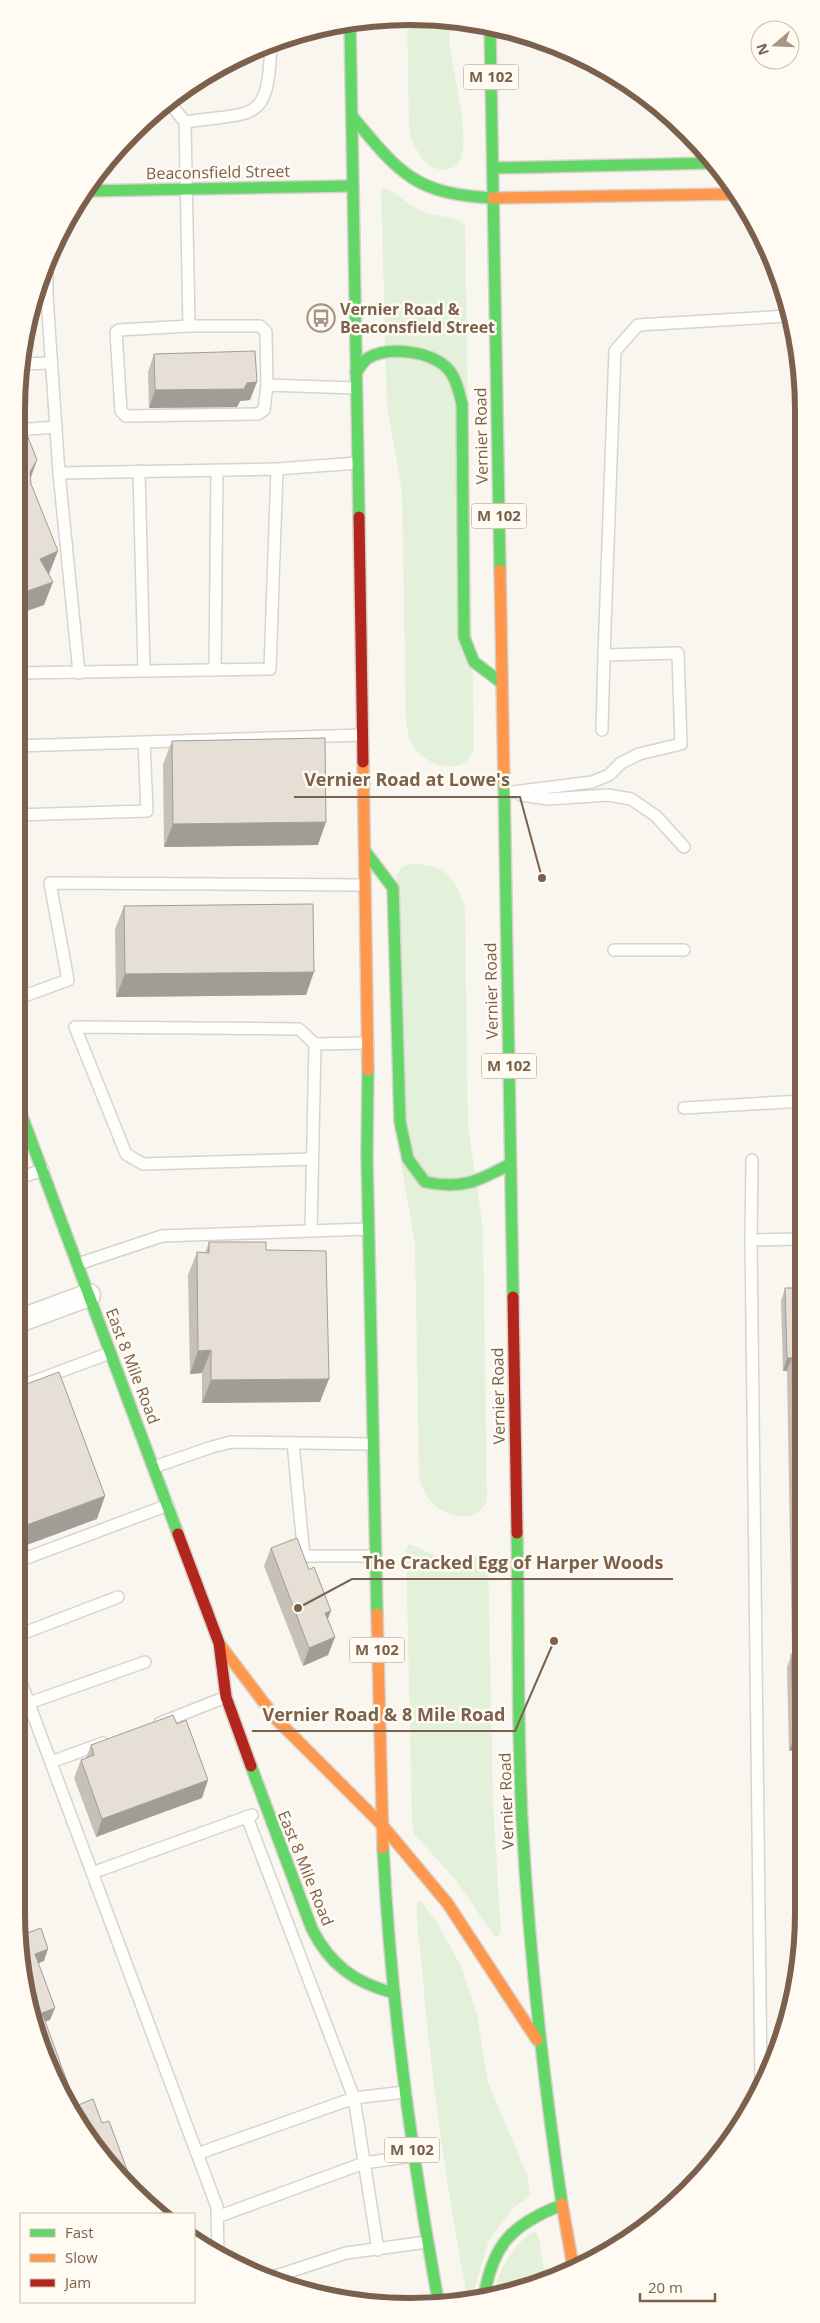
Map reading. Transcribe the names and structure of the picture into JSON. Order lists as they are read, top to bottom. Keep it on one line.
{"streets":{"main road":["M 102","Beaconsfield Street","Vernier Road","East 8 Mile Road"]},"crossings":[["M 102","Beaconsfield Street"],["M 102","Vernier Road"],["M 102","East 8 Mile Road"],["Vernier Road","East 8 Mile Road"]],"places":{"bus stop":["Vernier Road & Beaconsfield Street"],"other":["Vernier Road at Lowe's","The Cracked Egg of Harper Woods","Vernier Road & 8 Mile Road"]},"legend":["Fast","Slow","Jam"],"scale_bar":"20 m","north":"left"}
